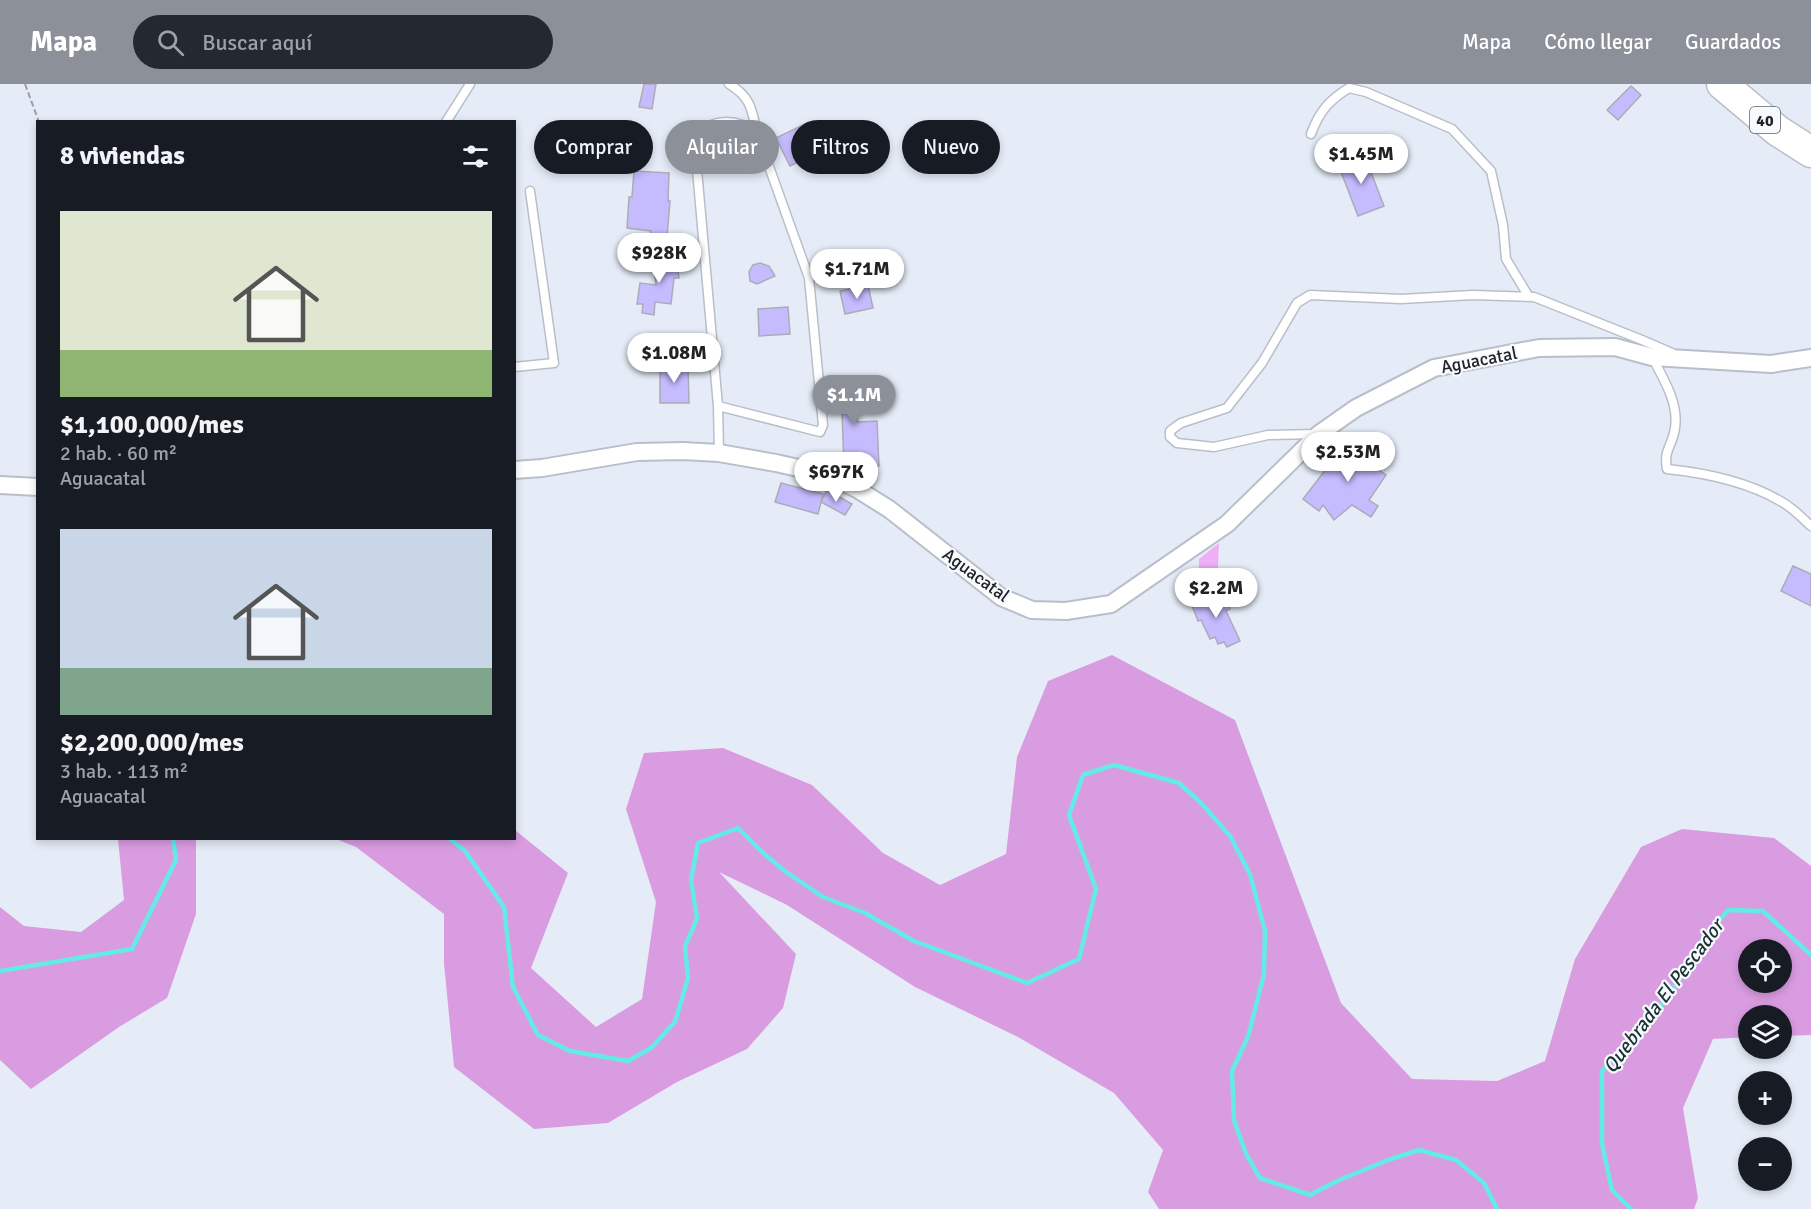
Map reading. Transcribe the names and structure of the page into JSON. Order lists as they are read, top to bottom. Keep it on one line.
{"streets":{"highway":["40"],"street":["Aguacatal"]},"water":["Quebrada El Pescador"],"page":{"header":"Mapa","search":"Buscar aquí","nav":["Mapa","Cómo llegar","Guardados"],"chip":["Comprar","Alquilar","Filtros","Nuevo"],"heading":"8 viviendas","price":["$1.45M","$928K","$1.71M","$1.08M","$1.1M","$2.53M","$697K","$2.2M"],"list":[{"name":"$1,100,000/mes","note":"2 hab. · 60 m² · Aguacatal"},{"name":"$2,200,000/mes","note":"3 hab. · 113 m² · Aguacatal"}],"map_buttons":["+","−"]}}
